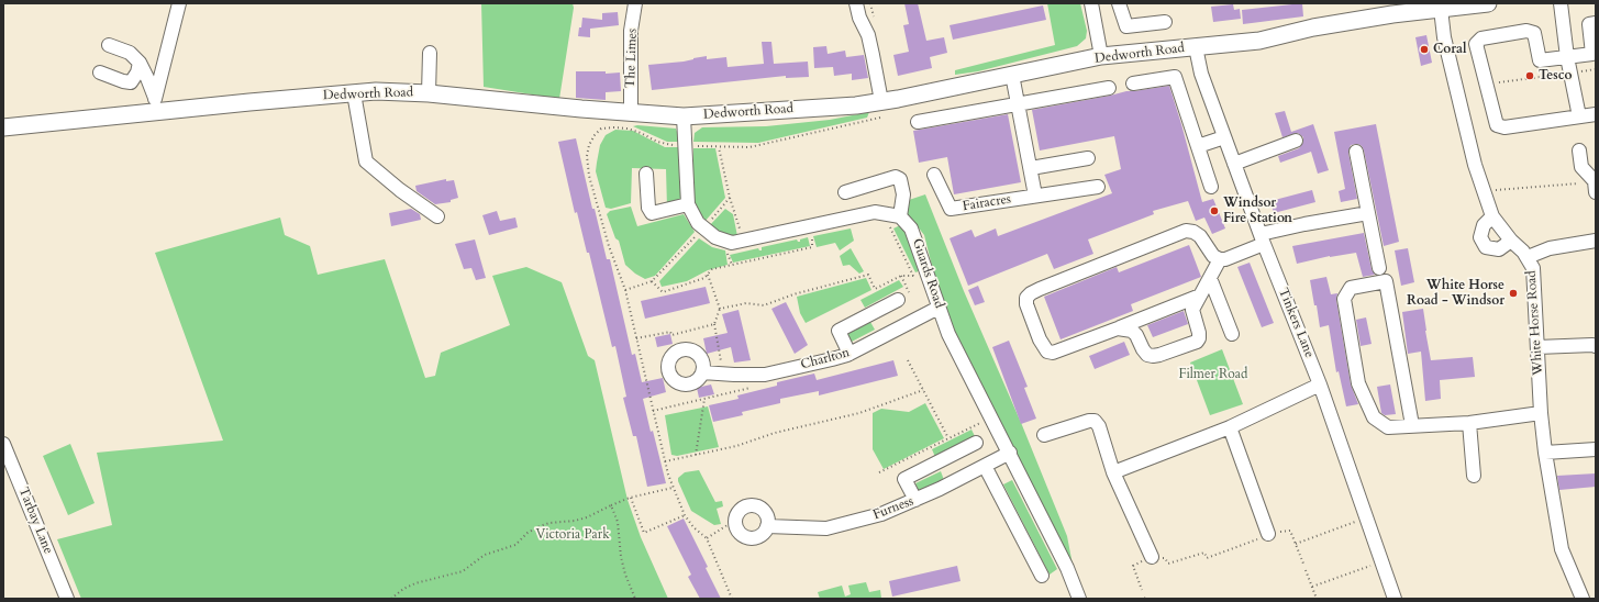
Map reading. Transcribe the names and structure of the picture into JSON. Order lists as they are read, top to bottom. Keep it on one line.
{"streets":{"main road":["Dedworth Road"],"street":["The Limes","Fairacres","Guards Road","Tinkers Lane","White Horse Road","Charlton","Furness","Tarbay Lane"]},"crossings":[["Dedworth Road","The Limes"],["Dedworth Road","Tinkers Lane"],["Dedworth Road","White Horse Road"],["Guards Road","Charlton"],["Guards Road","Furness"]],"parks":["Filmer Road","Victoria Park"],"places":["Coral","Tesco","Windsor Fire Station","White Horse Road - Windsor"]}
